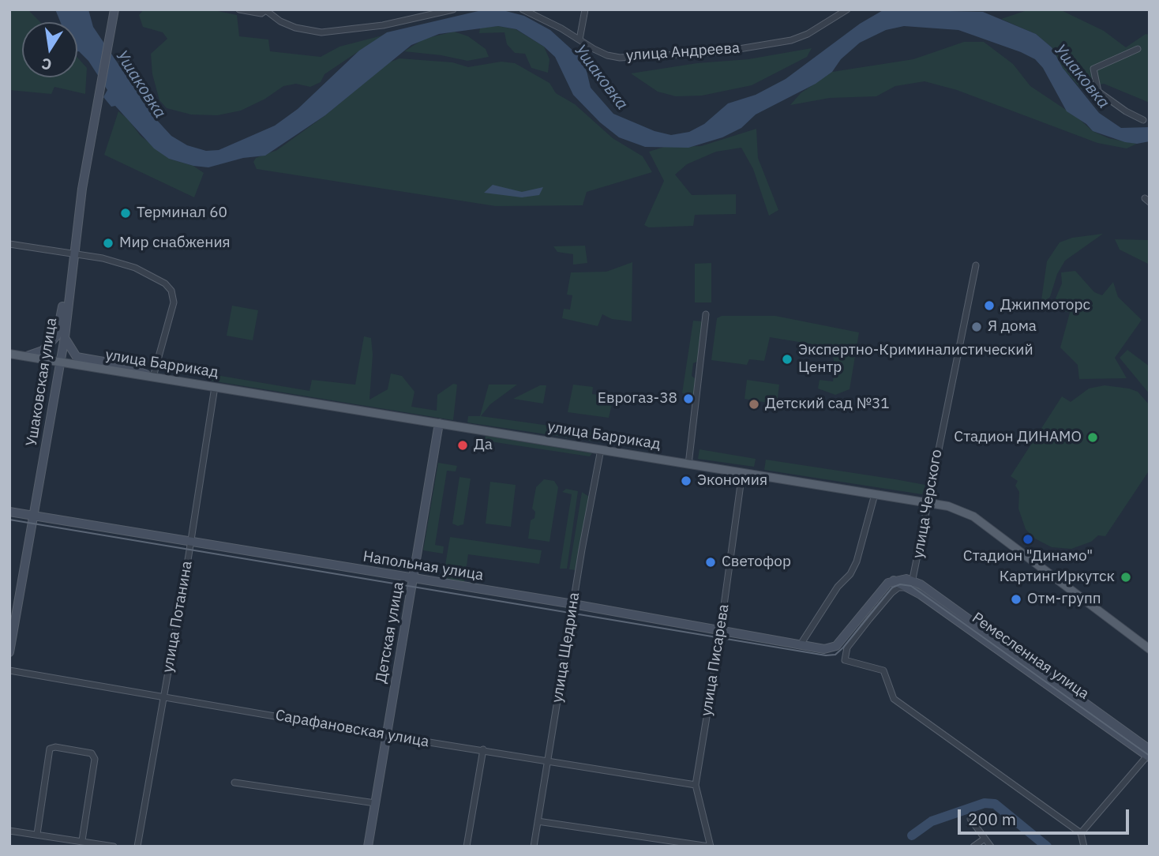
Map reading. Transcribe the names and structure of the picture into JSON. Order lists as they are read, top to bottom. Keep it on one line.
{"streets":{"main road":["улица Баррикад"],"street":["улица Андреева","Ушаковская улица","улица Черского","Напольная улица","улица Потанина","Детская улица","улица Щедрина","Ремесленная улица","улица Писарева","Сарафановская улица"]},"crossings":[["улица Баррикад","Ушаковская улица"],["улица Баррикад","улица Черского"],["улица Баррикад","улица Потанина"],["улица Баррикад","Детская улица"],["улица Баррикад","улица Щедрина"],["улица Баррикад","улица Писарева"],["Ушаковская улица","Напольная улица"],["улица Черского","Напольная улица"],["улица Черского","Ремесленная улица"],["Напольная улица","улица Потанина"],["Напольная улица","Детская улица"],["Напольная улица","улица Щедрина"],["Напольная улица","Ремесленная улица"],["Напольная улица","улица Писарева"],["улица Потанина","Сарафановская улица"],["Детская улица","Сарафановская улица"],["улица Щедрина","Сарафановская улица"],["улица Писарева","Сарафановская улица"]],"water":["Ушаковка"],"places":["Терминал 60","Мир снабжения","Джипмоторс","Я дома","Экспертно-Криминалистический Центр","Еврогаз-38","Детский сад №31","Стадион ДИНАМО","Да","Экономия","Стадион \"Динамо\"","Светофор","КартингИркутск","Отм-групп"],"scale_bar":"200 m","north":"bottom"}
